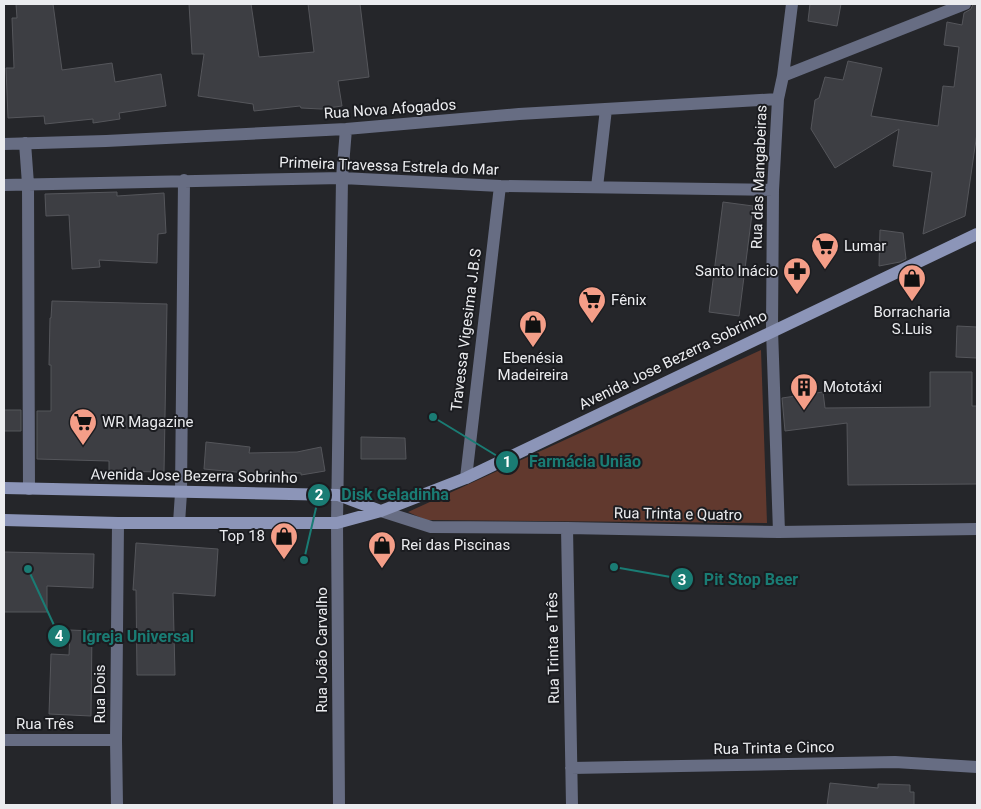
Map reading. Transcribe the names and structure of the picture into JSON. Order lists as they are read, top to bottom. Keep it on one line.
{"streets":{"main road":["Avenida Jose Bezerra Sobrinho"],"street":["Rua Nova Afogados","Primeira Travessa Estrela do Mar","Rua das Mangabeiras","Travessa Vigesima J.B.S","Rua Trinta e Quatro","Rua Trinta e Três","Rua João Carvalho","Rua Dois","Rua Três","Rua Trinta e Cinco"]},"crossings":[["Rua Nova Afogados","Rua das Mangabeiras"],["Rua Nova Afogados","Rua João Carvalho"],["Primeira Travessa Estrela do Mar","Rua das Mangabeiras"],["Primeira Travessa Estrela do Mar","Travessa Vigesima J.B.S"],["Primeira Travessa Estrela do Mar","Rua João Carvalho"],["Rua das Mangabeiras","Avenida Jose Bezerra Sobrinho"],["Rua das Mangabeiras","Rua Trinta e Quatro"],["Travessa Vigesima J.B.S","Avenida Jose Bezerra Sobrinho"],["Avenida Jose Bezerra Sobrinho","Rua Trinta e Quatro"],["Avenida Jose Bezerra Sobrinho","Rua João Carvalho"],["Avenida Jose Bezerra Sobrinho","Rua Dois"],["Rua Trinta e Quatro","Rua Trinta e Três"],["Rua Trinta e Três","Rua Trinta e Cinco"],["Rua Dois","Rua Três"]],"places":{"supermarket":["Lumar","Fênix","WR Magazine"],"pharmacy":["Santo Inácio"],"shop":["Borracharia S.Luis","Ebenésia Madeireira","Top 18","Rei das Piscinas"],"building":["Mototáxi"],"other":["Farmácia União","Disk Geladinha","Pit Stop Beer","Igreja Universal"]}}
